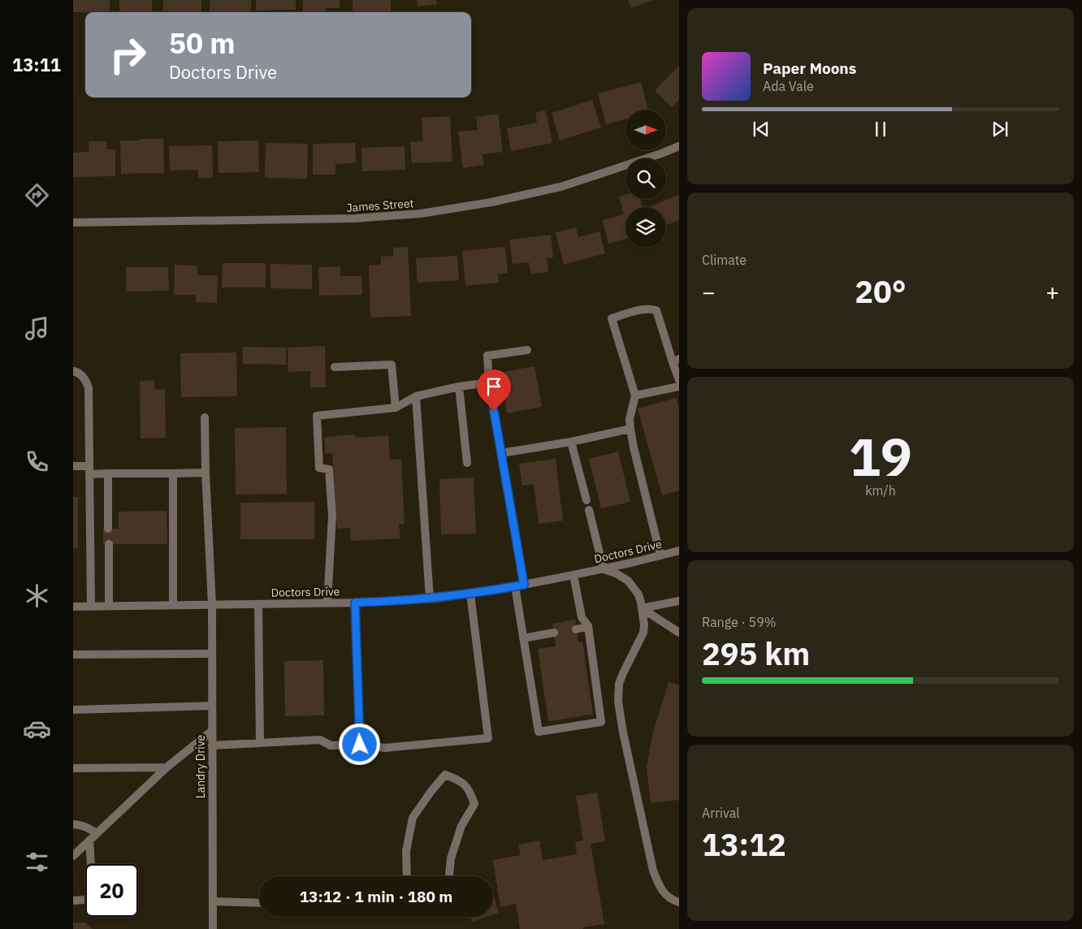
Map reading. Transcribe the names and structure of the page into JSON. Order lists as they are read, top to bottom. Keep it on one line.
{"streets":{"street":["James Street","Doctors Drive","Landry Drive"]},"crossings":[["Doctors Drive","Landry Drive"]],"north":"right","page":{"tabs":"13:11","turn":["50 m","Doctors Drive"],"song":["Paper Moons","Ada Vale"],"tile":["Climate",["19","km/h"],["Range · 59%","295 km"],["Arrival","13:12"]],"heat":["−","20°","+"],"limit":"20","trip":"13:12 · 1 min · 180 m"}}
